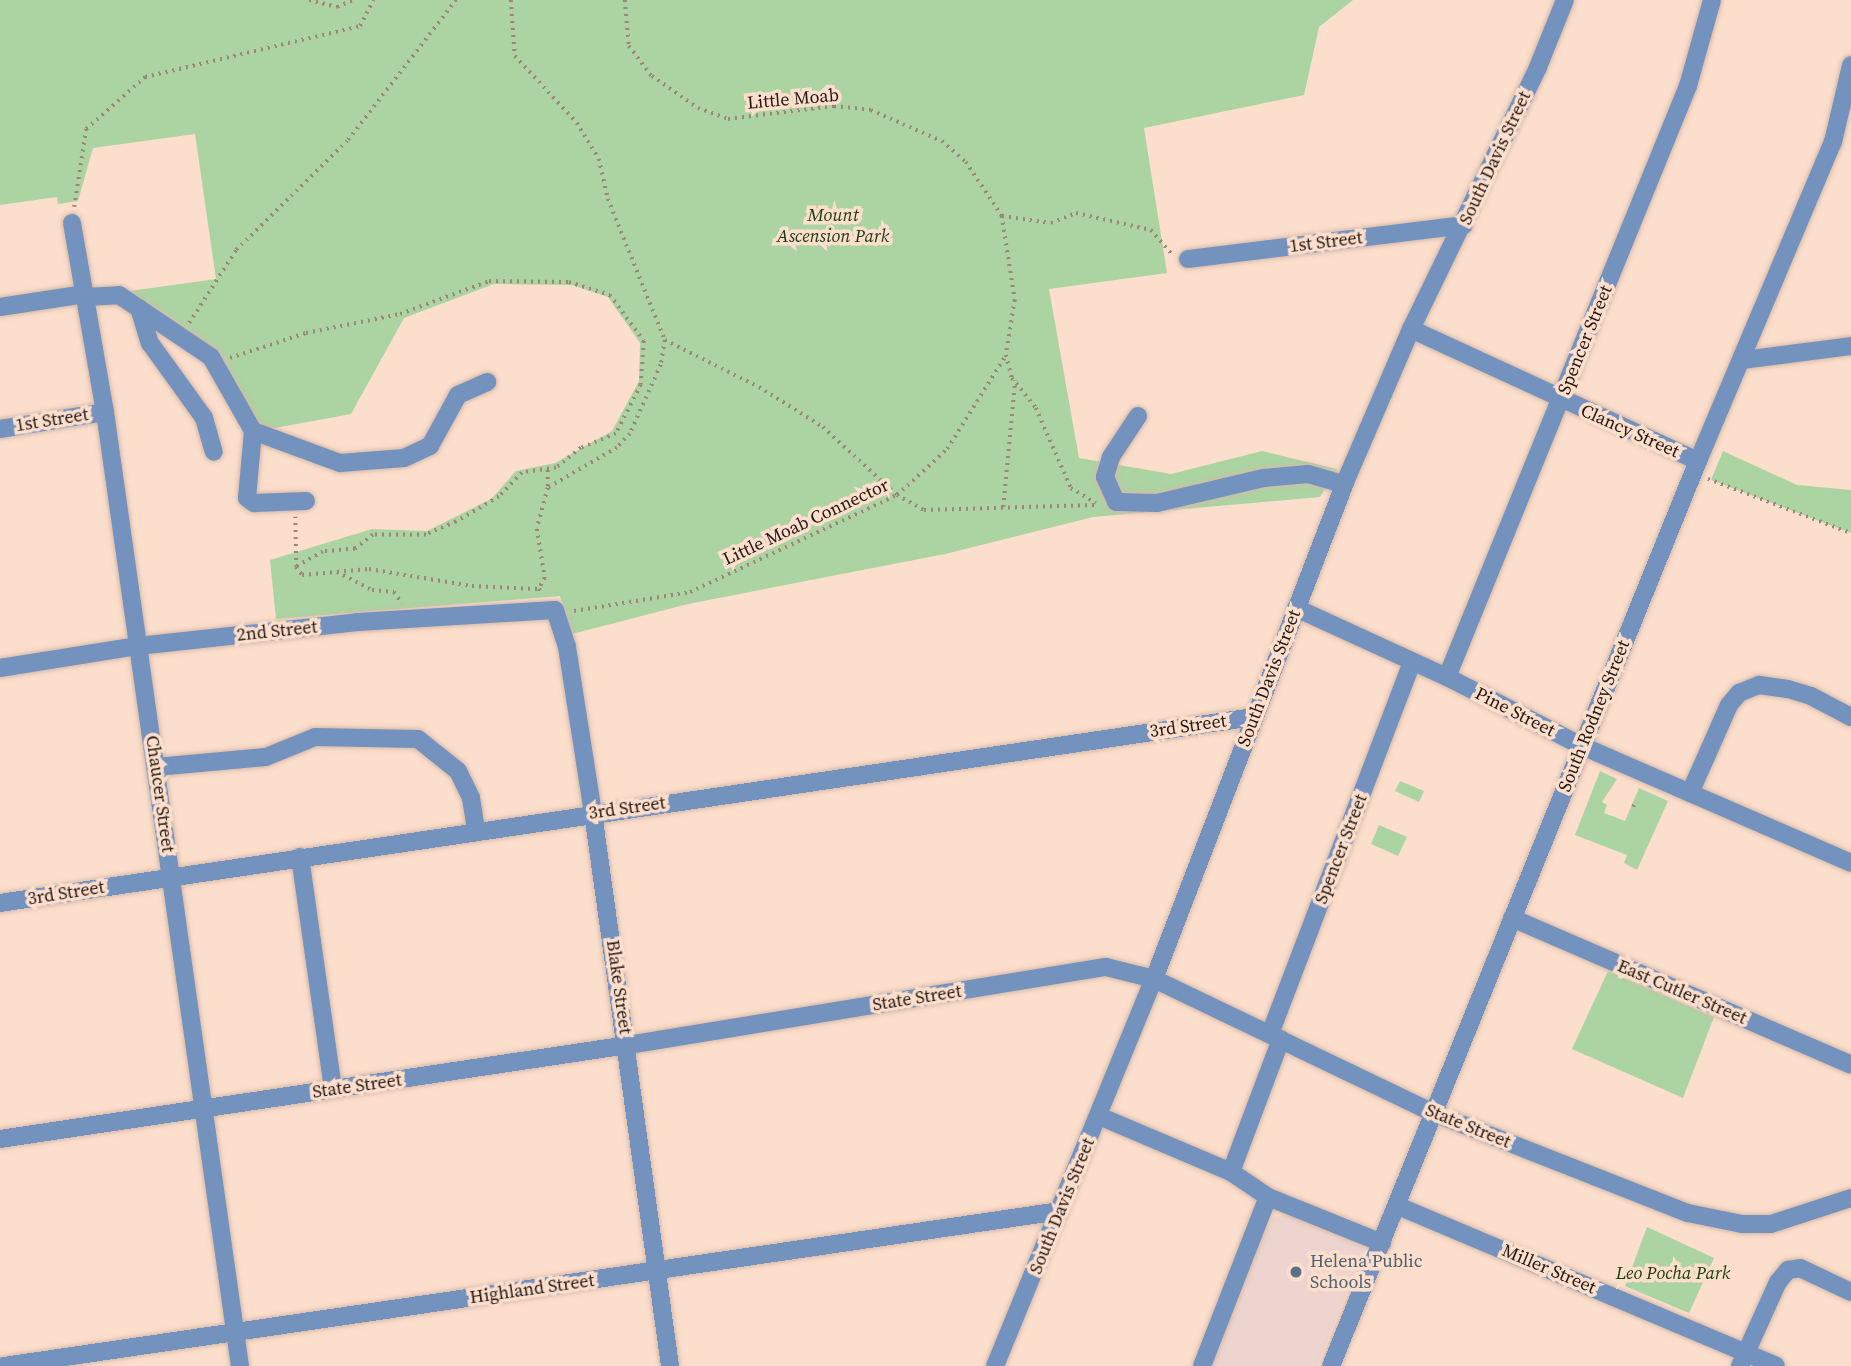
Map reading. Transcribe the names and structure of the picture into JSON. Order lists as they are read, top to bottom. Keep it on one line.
{"streets":{"street":["South Davis Street","1st Street","Spencer Street","Clancy Street","2nd Street","Pine Street","South Rodney Street","3rd Street","Chaucer Street","Blake Street","East Cutler Street","State Street","Miller Street","Highland Street"],"path":["Little Moab","Little Moab Connector"]},"crossings":[["Little Moab","Little Moab Connector"],["South Davis Street","1st Street"],["South Davis Street","Clancy Street"],["South Davis Street","Pine Street"],["South Davis Street","3rd Street"],["South Davis Street","State Street"],["South Davis Street","Highland Street"],["1st Street","Chaucer Street"],["Spencer Street","Clancy Street"],["Spencer Street","Pine Street"],["Spencer Street","State Street"],["Clancy Street","South Rodney Street"],["Little Moab Connector","2nd Street"],["Little Moab Connector","Blake Street"],["2nd Street","Chaucer Street"],["2nd Street","Blake Street"],["Pine Street","South Rodney Street"],["South Rodney Street","East Cutler Street"],["South Rodney Street","State Street"],["South Rodney Street","Miller Street"],["3rd Street","Chaucer Street"],["3rd Street","Blake Street"],["Chaucer Street","State Street"],["Chaucer Street","Highland Street"],["Blake Street","State Street"],["Blake Street","Highland Street"]],"parks":["Mount Ascension Park","Leo Pocha Park"],"places":["Helena Public Schools"]}
